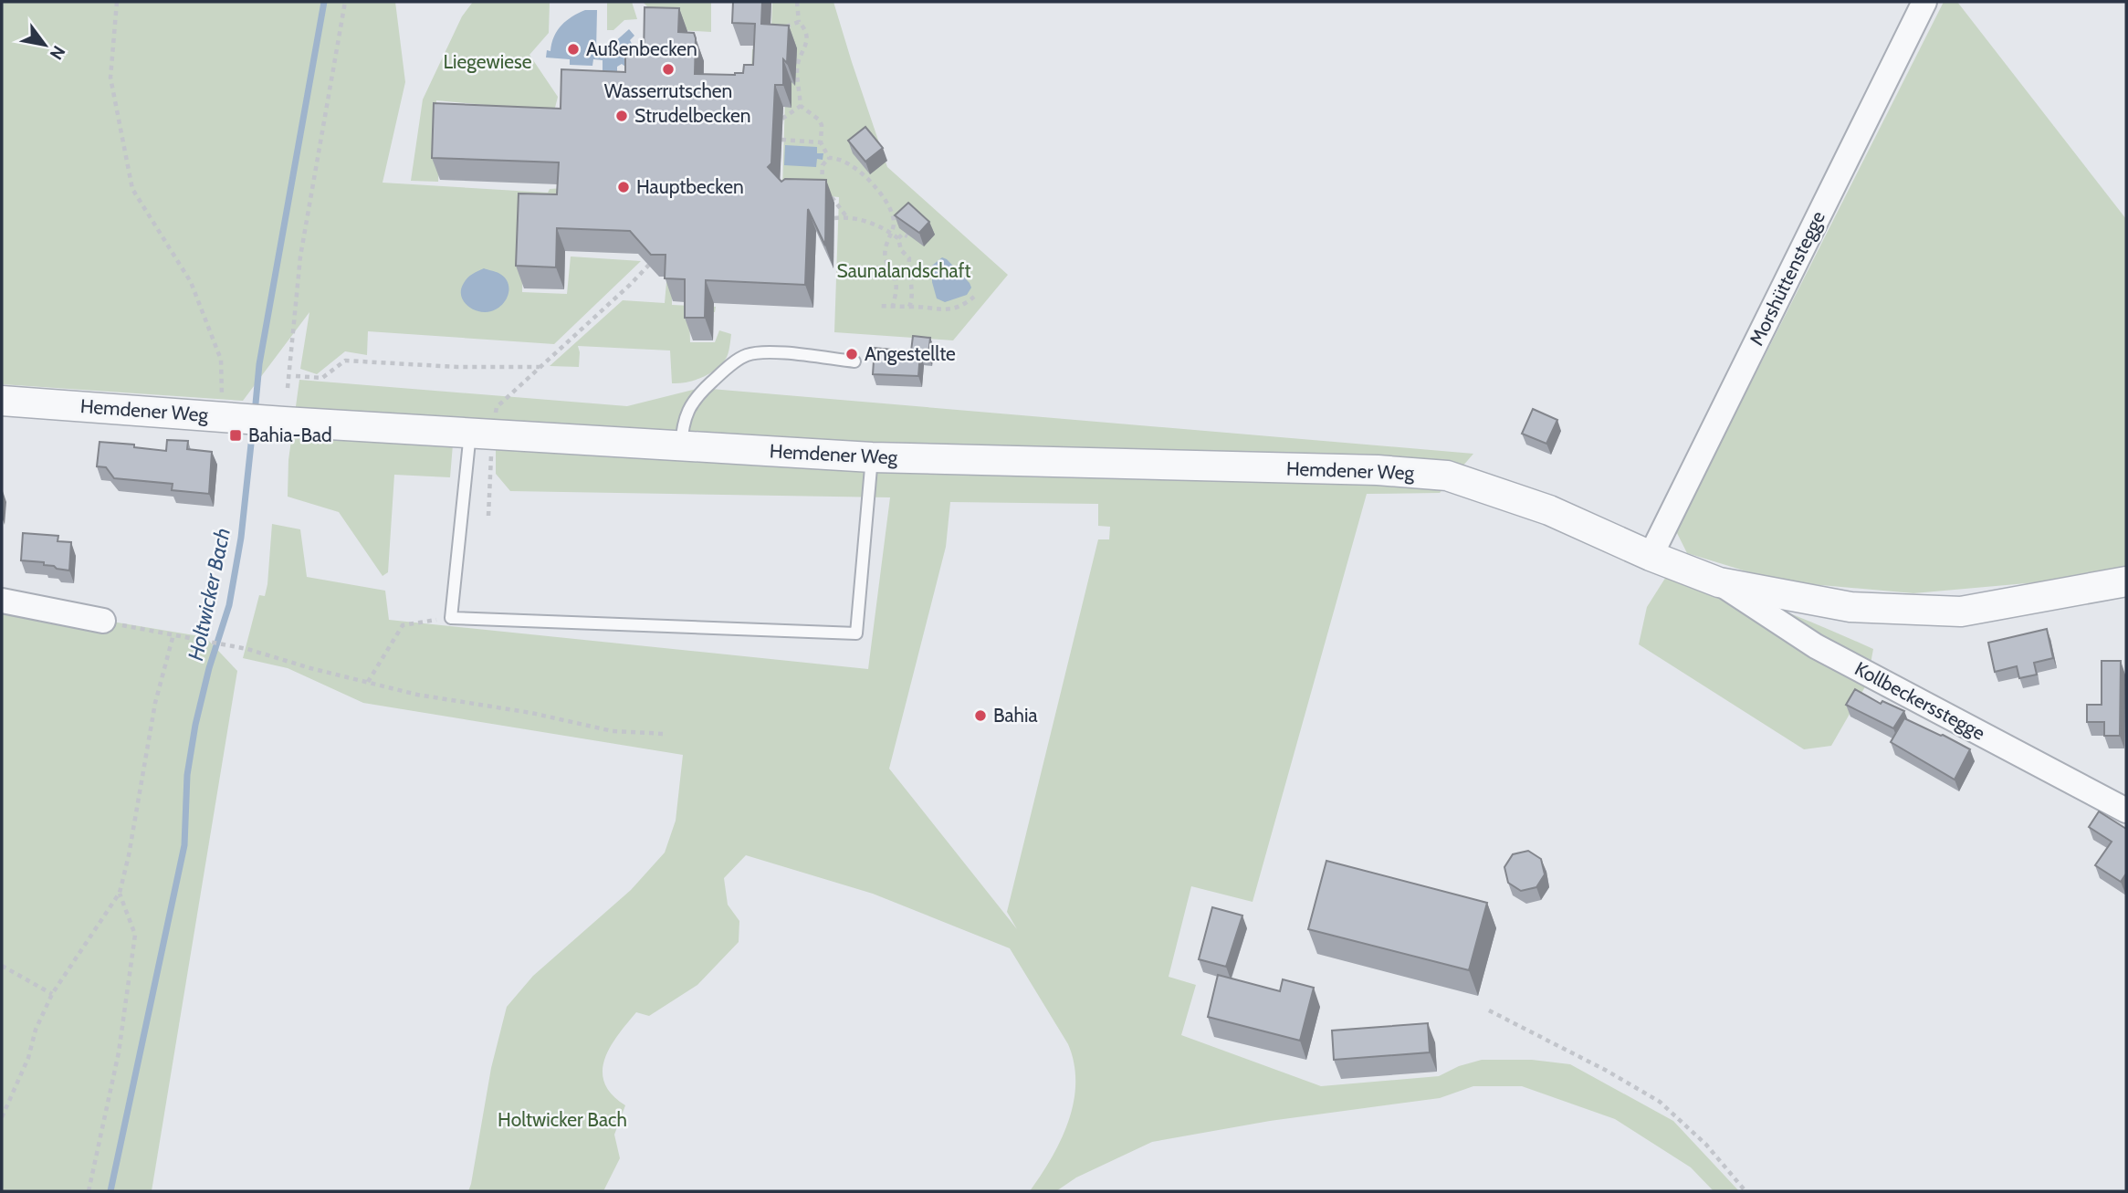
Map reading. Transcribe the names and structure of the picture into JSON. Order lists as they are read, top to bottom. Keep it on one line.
{"streets":{"street":["Morshüttenstegge","Hemdener Weg","Kollbeckersstegge"]},"crossings":[["Morshüttenstegge","Hemdener Weg"],["Hemdener Weg","Kollbeckersstegge"]],"water":["Holtwicker Bach"],"parks":["Liegewiese","Saunalandschaft","Holtwicker Bach"],"places":{"other":["Außenbecken","Wasserrutschen","Strudelbecken","Hauptbecken","Angestellte","Bahia"],"transit":["Bahia-Bad"]},"north":"bottom right"}
